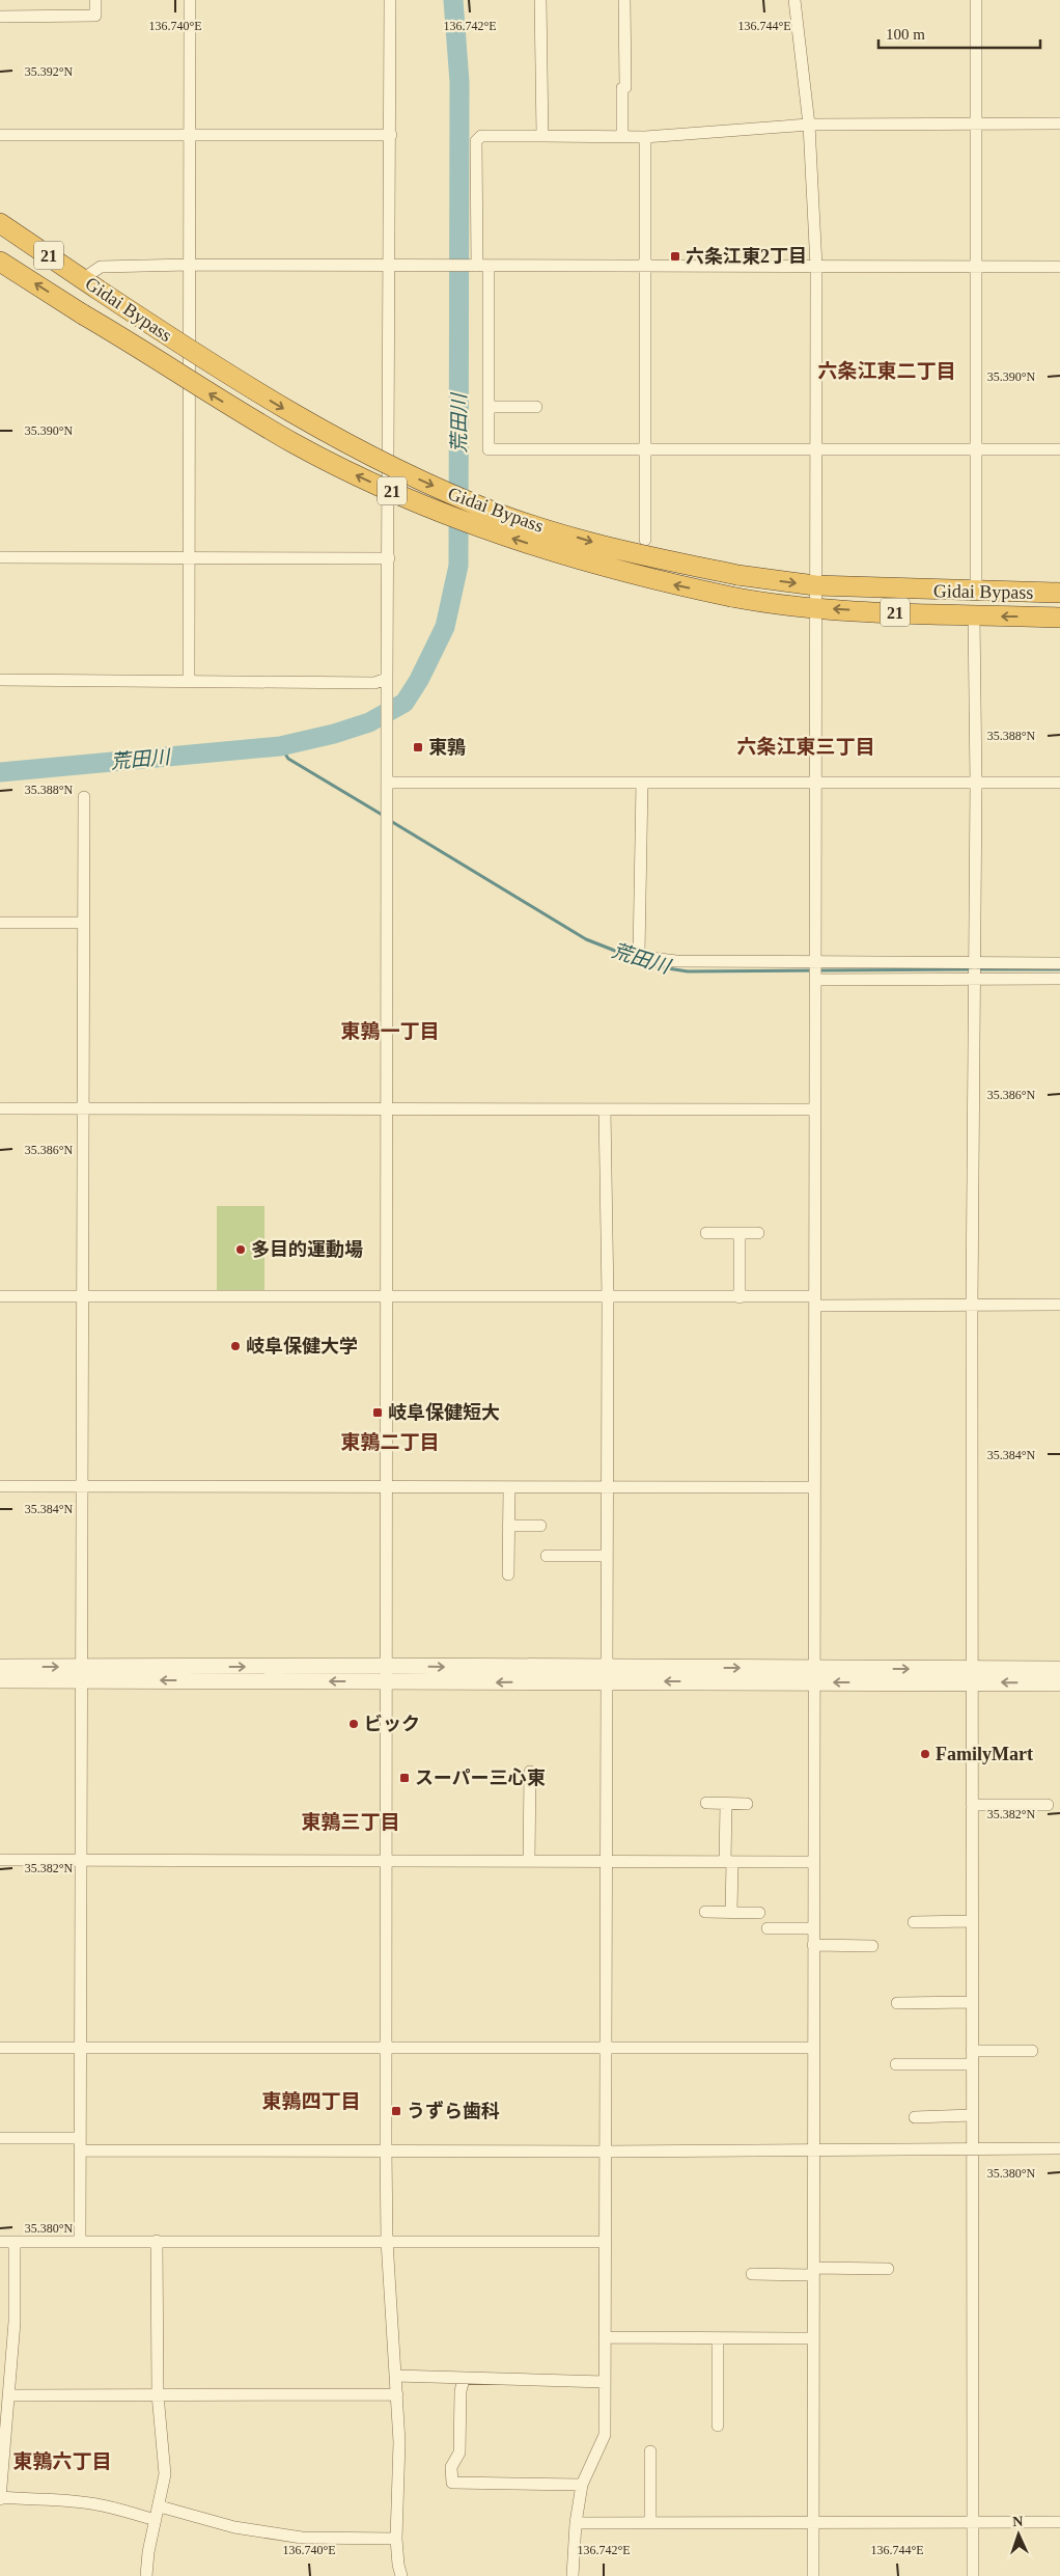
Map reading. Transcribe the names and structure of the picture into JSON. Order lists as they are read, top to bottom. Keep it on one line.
{"streets":{"highway":["21","Gidai Bypass"]},"districts":["六条江東二丁目","六条江東三丁目","東鶉一丁目","東鶉二丁目","東鶉三丁目","東鶉四丁目","東鶉六丁目"],"water":["荒田川"],"places":{"transit":["六条江東2丁目","東鶉","岐阜保健短大","スーパー三心東","うずら歯科"],"other":["多目的運動場","岐阜保健大学","ビック","FamilyMart"]},"scale_bar":"100 m","north":"top","coordinates":["136.740°E","136.742°E","136.744°E","35.392°N","35.390°N","35.388°N","35.386°N","35.384°N","35.382°N","35.380°N"]}
